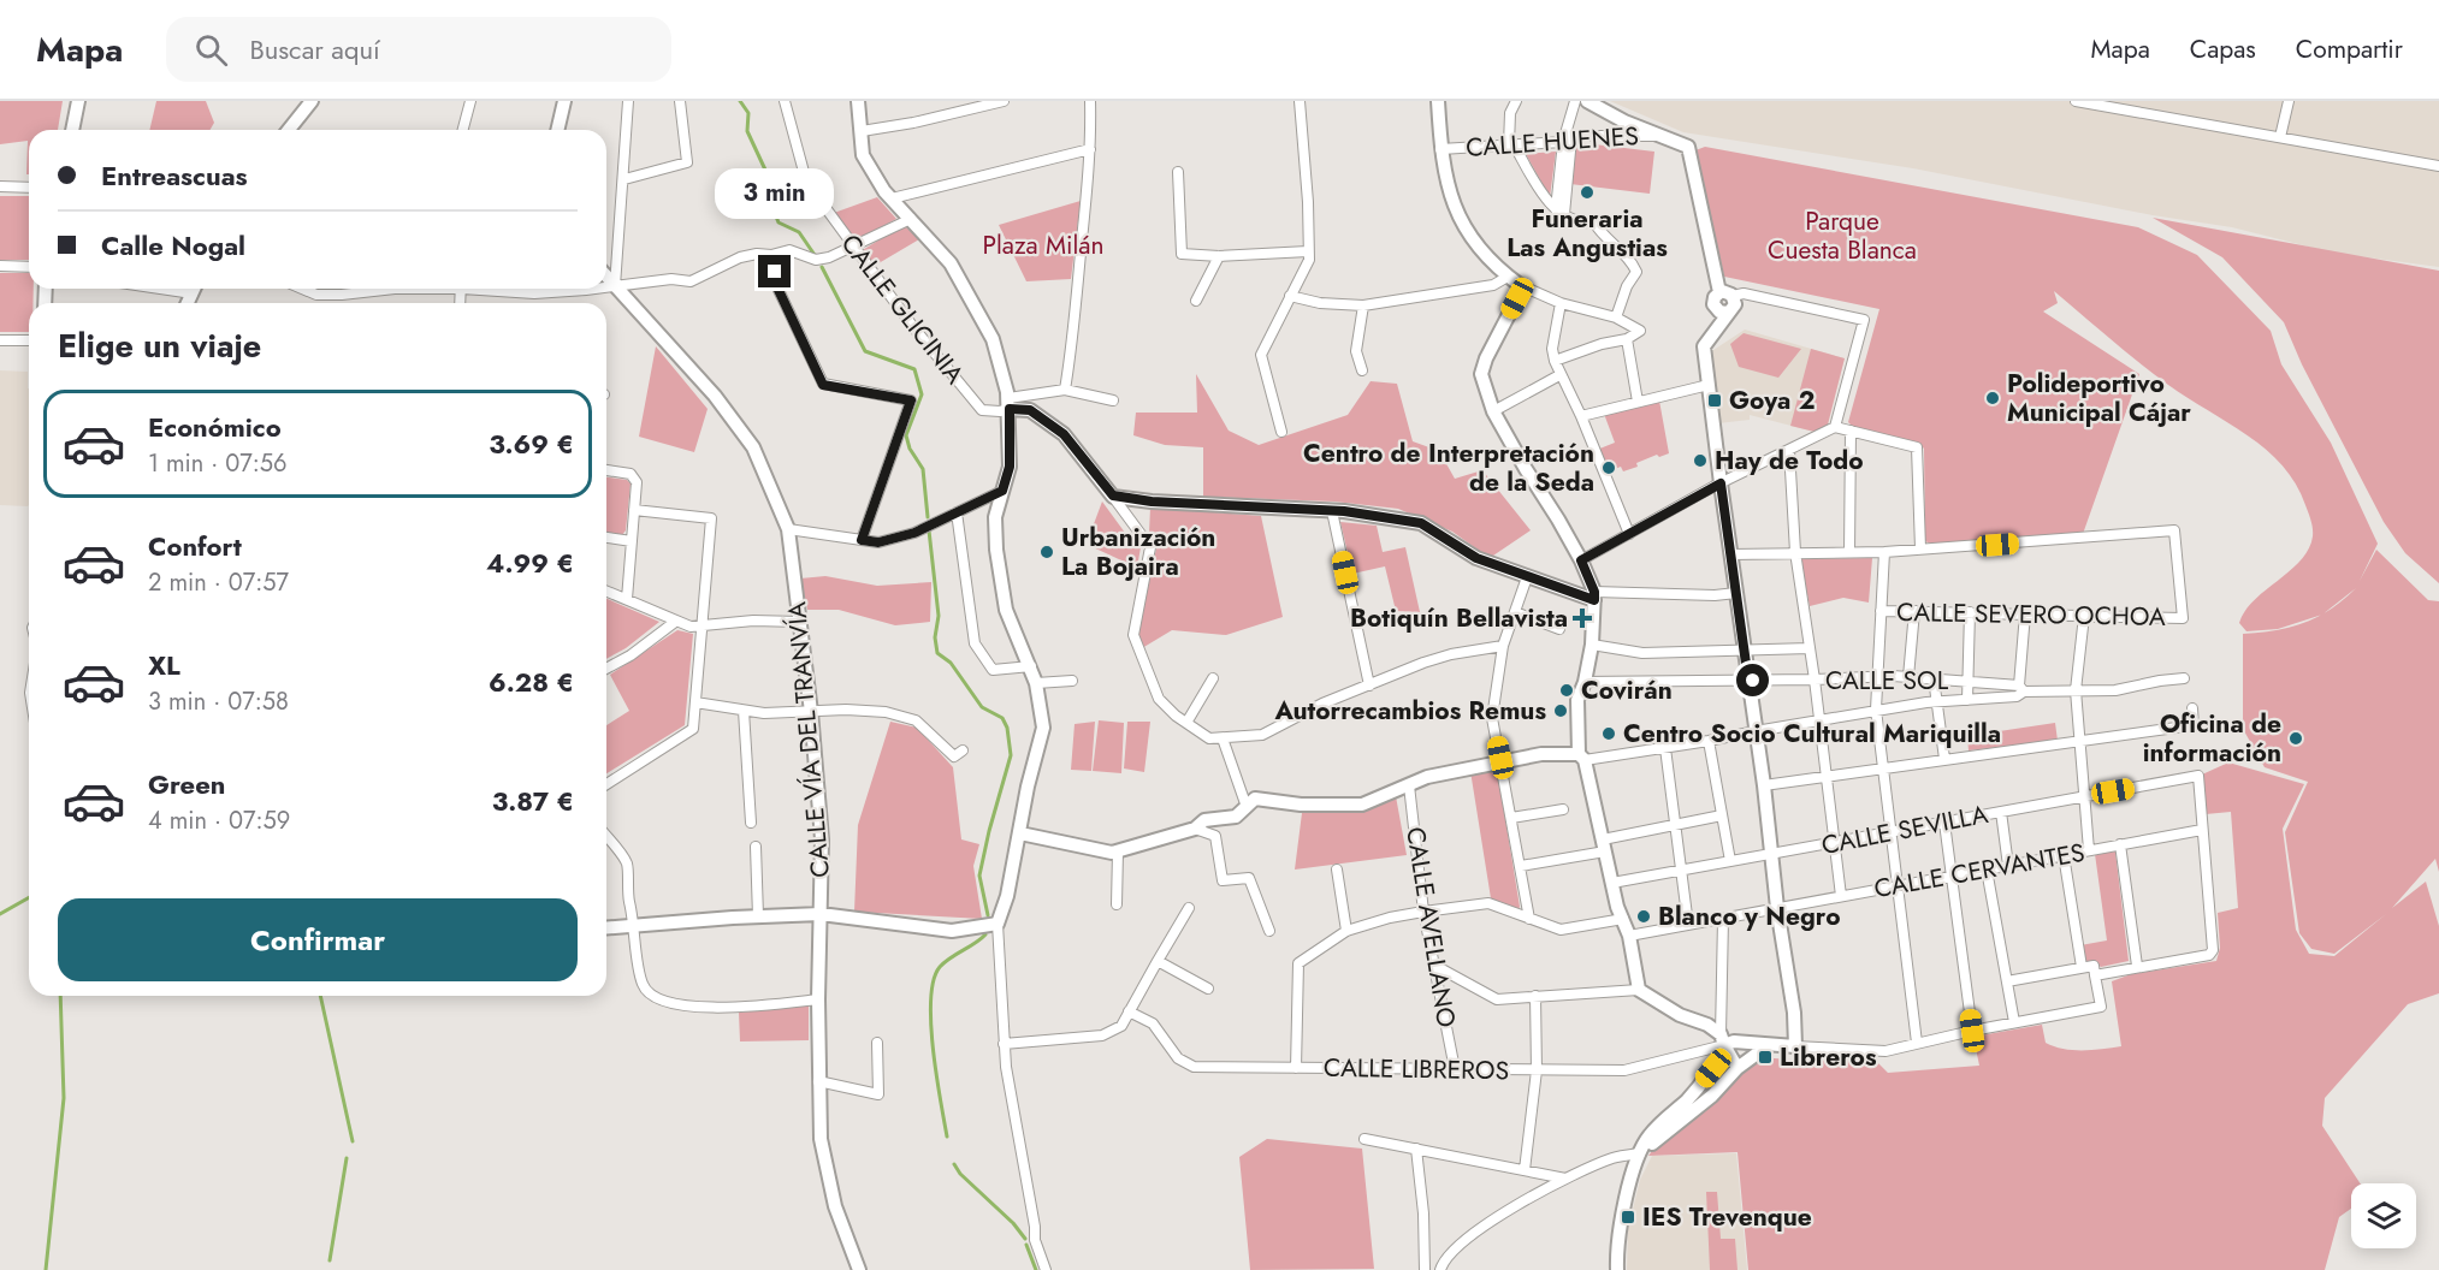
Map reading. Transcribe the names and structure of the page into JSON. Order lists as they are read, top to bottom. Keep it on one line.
{"streets":{"street":["CALLE HUENES","CALLE GLICINIA","CALLE SEVERO OCHOA","CALLE SOL","CALLE VÍA DEL TRANVÍA","CALLE SEVILLA","CALLE CERVANTES","CALLE AVELLANO","CALLE LIBREROS"]},"crossings":[["CALLE SEVILLA","CALLE CERVANTES"],["CALLE AVELLANO","CALLE LIBREROS"]],"parks":["Parque Cuesta Blanca","Plaza Milán"],"places":{"other":["Funeraria Las Angustias","Polideportivo Municipal Cájar","Hay de Todo","Centro de Interpretación de la Seda","Urbanización La Bojaira","Covirán","Autorrecambios Remus","Centro Socio Cultural Mariquilla","Oficina de información","Blanco y Negro"],"transit":["Goya 2","Libreros","IES Trevenque"],"health":["Botiquín Bellavista"]},"page":{"header":"Mapa","search":"Buscar aquí","nav":["Mapa","Capas","Compartir"],"banner":["Entreascuas","Calle Nogal"],"bubble":"3 min","heading":"Elige un viaje","list":[{"name":"Económico","note":"1 min · 07:56","value":"3.69 €"},{"name":"Confort","note":"2 min · 07:57","value":"4.99 €"},{"name":"XL","note":"3 min · 07:58","value":"6.28 €"},{"name":"Green","note":"4 min · 07:59","value":"3.87 €"}],"buttons":"Confirmar"}}
